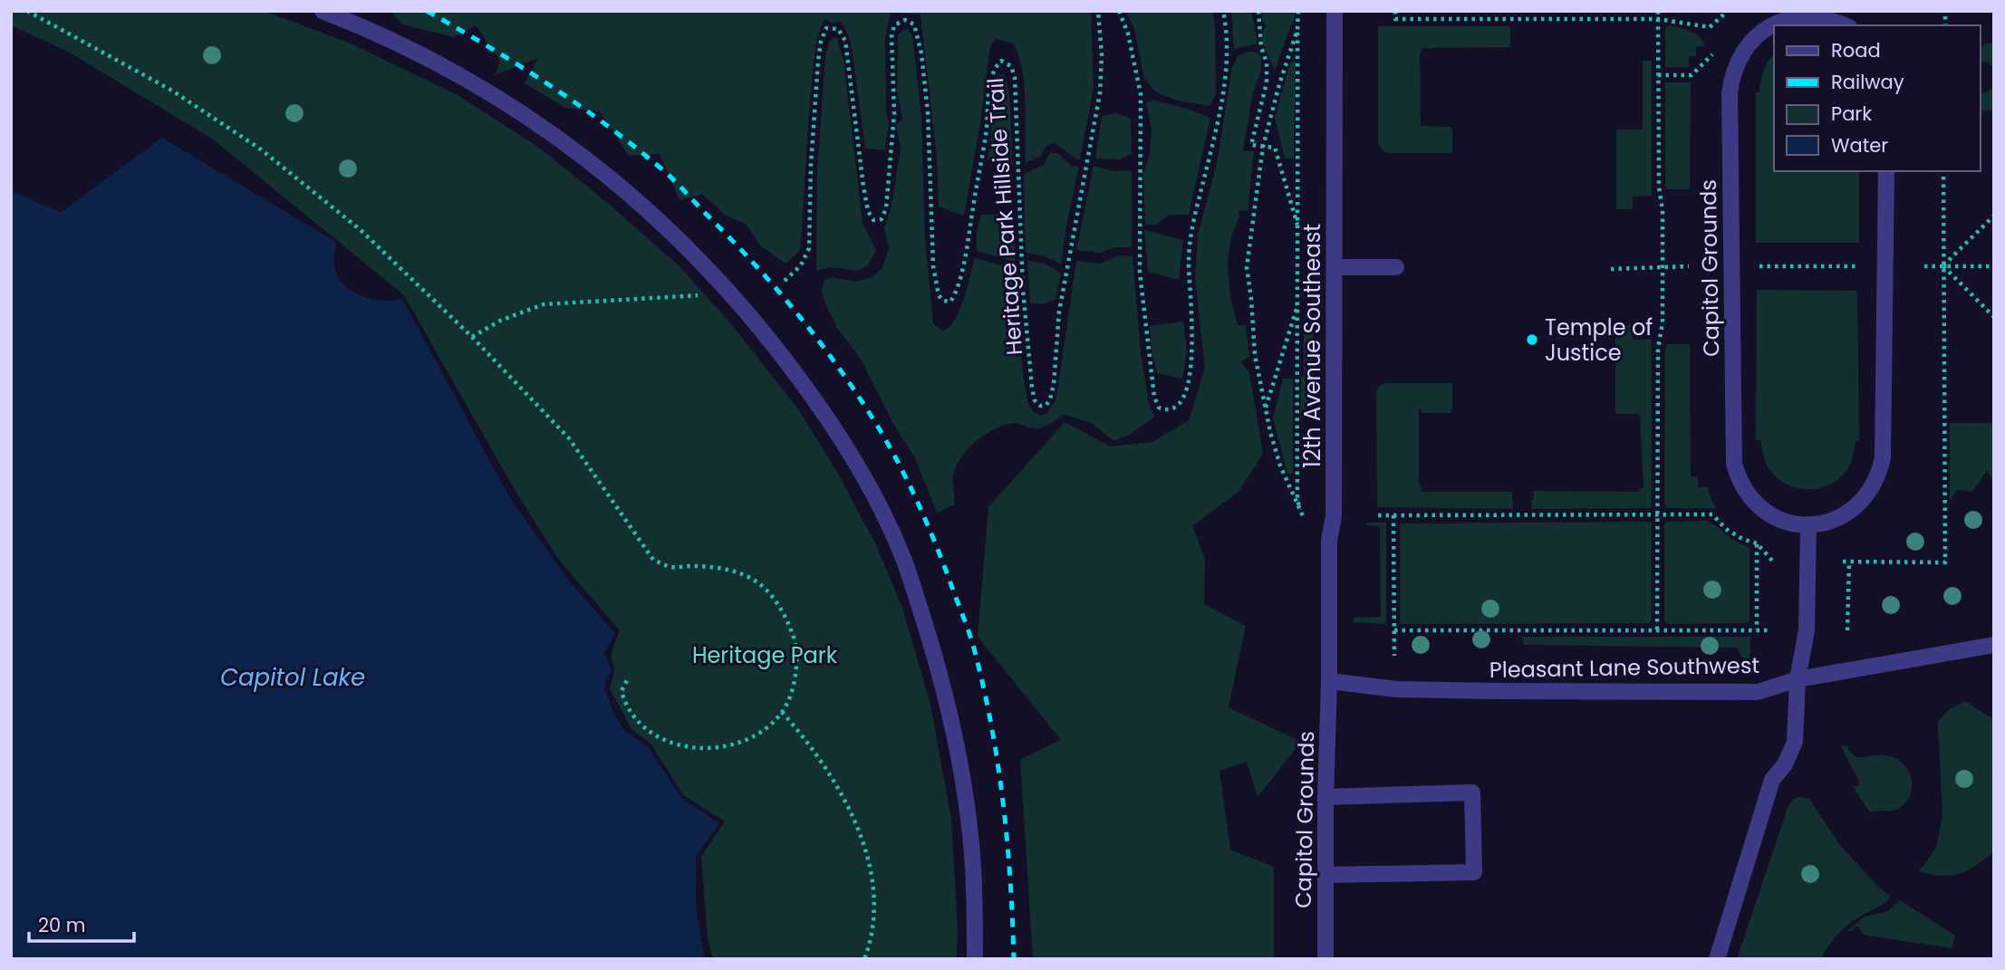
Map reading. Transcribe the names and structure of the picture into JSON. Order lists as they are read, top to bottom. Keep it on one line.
{"streets":{"street":["Capitol Grounds","12th Avenue Southeast","Pleasant Lane Southwest"],"path":["Heritage Park Hillside Trail"]},"crossings":[["Capitol Grounds","12th Avenue Southeast"],["Capitol Grounds","Pleasant Lane Southwest"],["12th Avenue Southeast","Pleasant Lane Southwest"]],"water":["Capitol Lake"],"parks":["Heritage Park"],"places":["Temple of Justice"],"legend":["Road","Railway","Park","Water"],"scale_bar":"20 m"}
